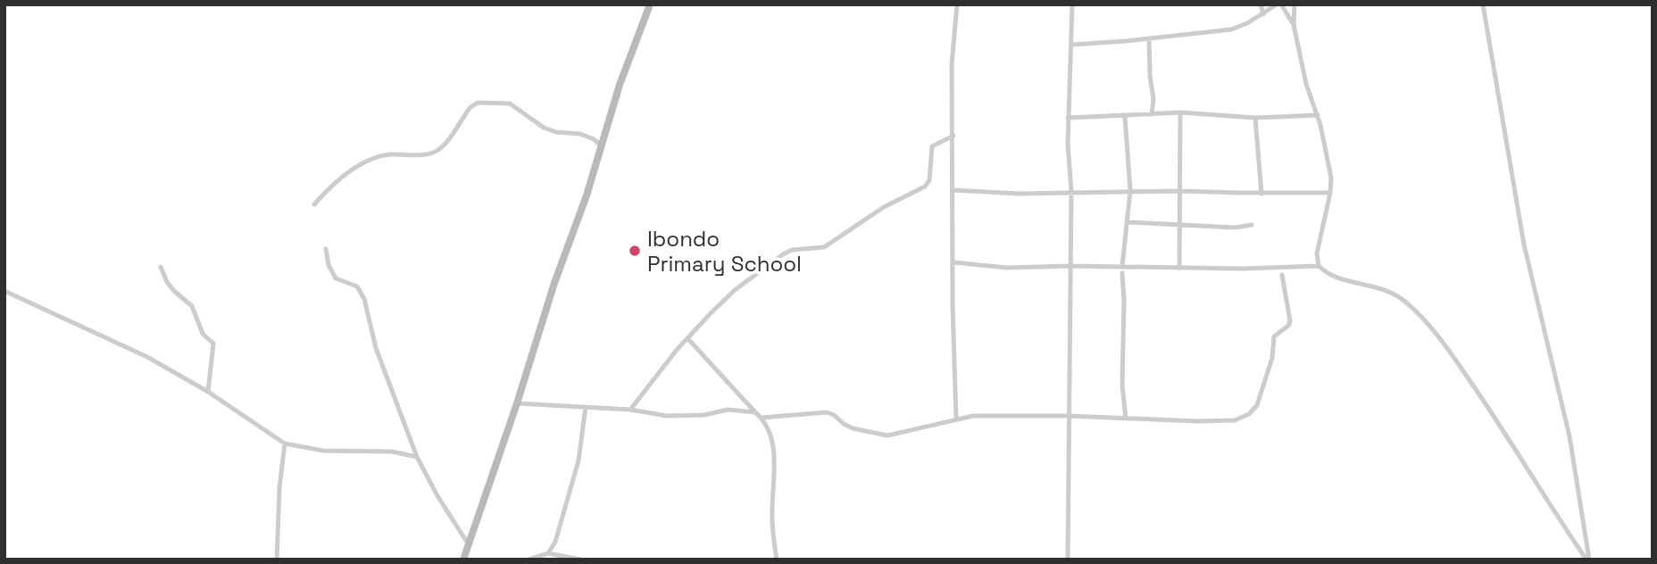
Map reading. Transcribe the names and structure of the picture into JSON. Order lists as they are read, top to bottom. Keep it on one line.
{"places":["Ibondo Primary School"]}
